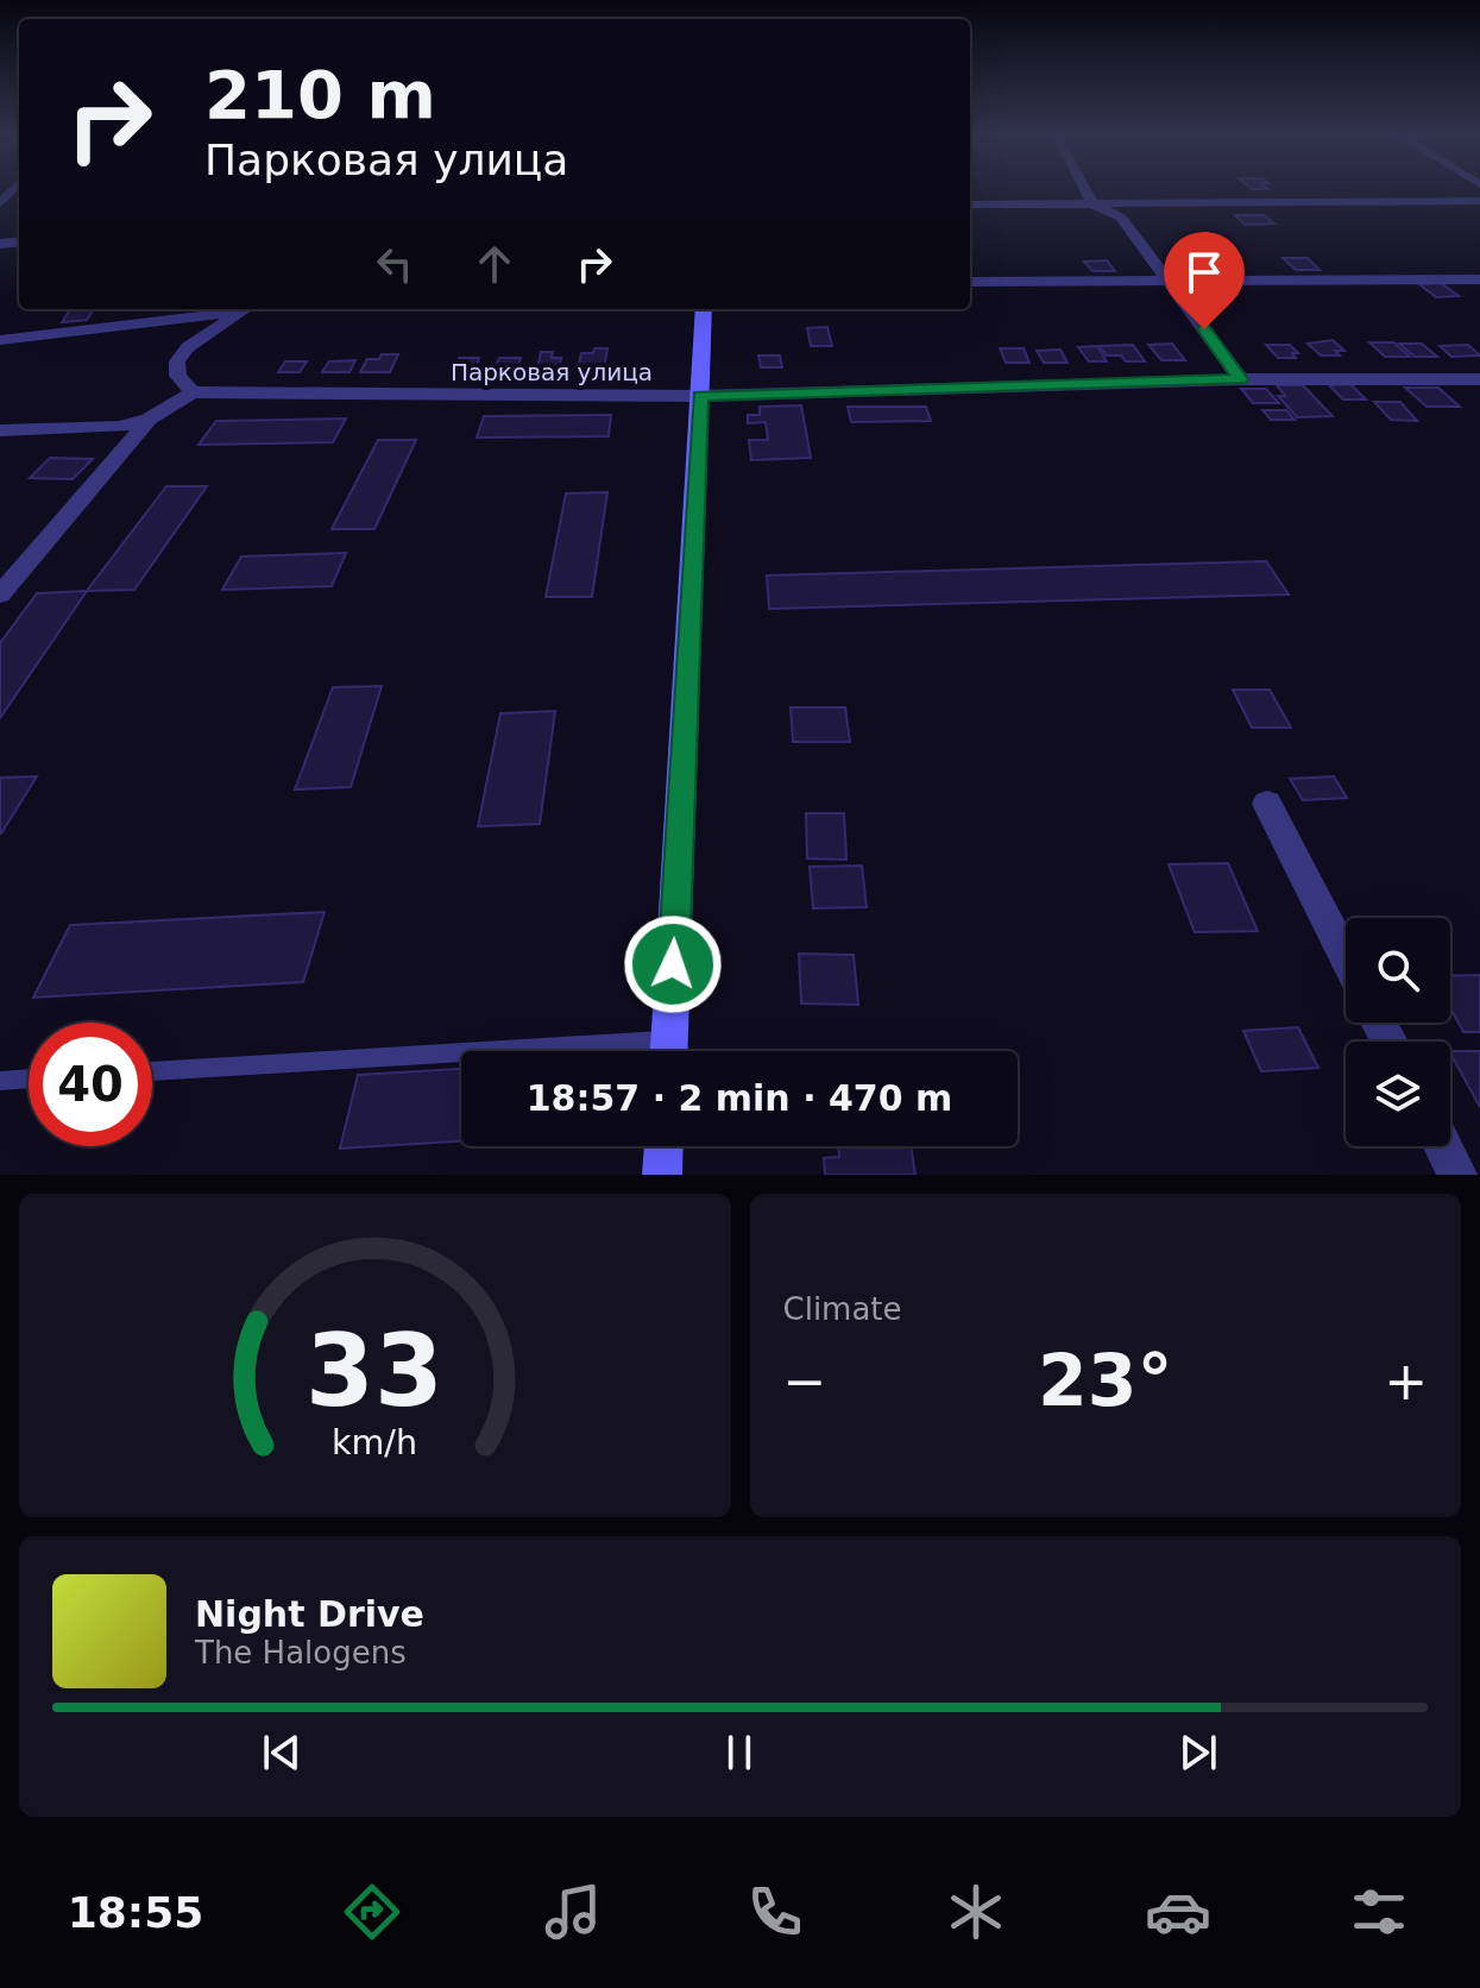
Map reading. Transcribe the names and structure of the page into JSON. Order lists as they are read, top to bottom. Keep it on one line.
{"streets":{"street":["Парковая улица"]},"page":{"turn":["210 m","Парковая улица"],"limit":"40","trip":"18:57 · 2 min · 470 m","tile":"Climate","heat":["−","23°","+"],"song":["Night Drive","The Halogens"],"tabs":"18:55","gauge":["33","km/h"]}}
